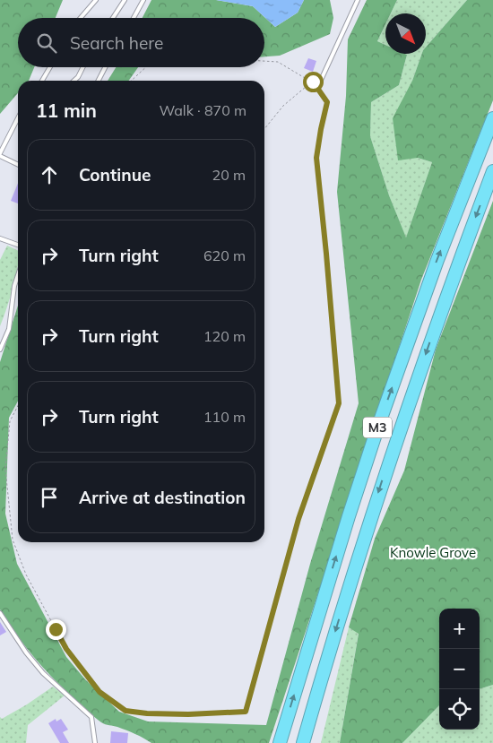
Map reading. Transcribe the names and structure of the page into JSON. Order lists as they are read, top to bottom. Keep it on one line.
{"streets":{"highway":["M3"]},"parks":["Knowle Grove"],"north":"bottom right","page":{"search":"Search here","heading":["11 min","Walk · 870 m"],"list":[["Continue","20 m"],["Turn right","620 m"],["Turn right","120 m"],["Turn right","110 m"],"Arrive at destination"],"map_buttons":["+","−"]}}
